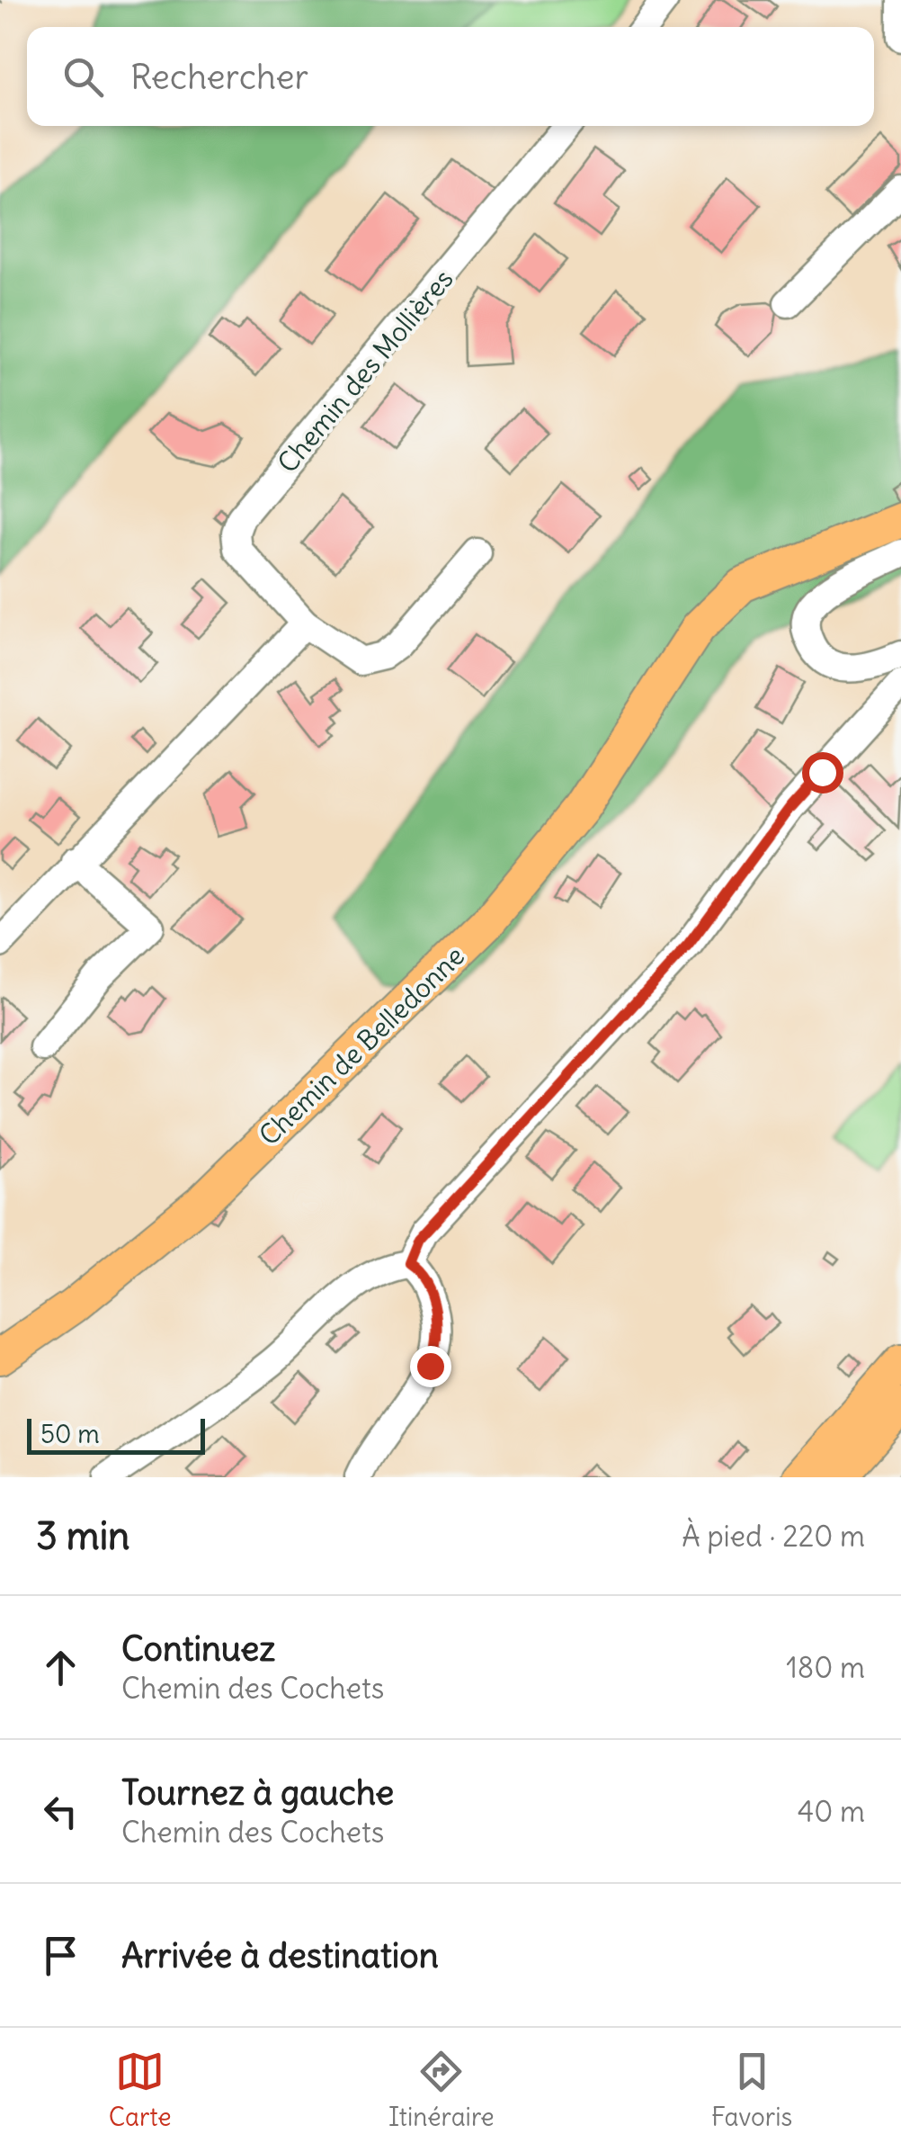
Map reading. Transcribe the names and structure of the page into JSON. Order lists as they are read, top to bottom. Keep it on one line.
{"streets":{"main road":["Chemin de Belledonne"],"street":["Chemin des Mollières"]},"scale_bar":"50 m","page":{"search":"Rechercher","scale":"50 m","heading":["3 min","À pied · 220 m"],"list":[["Continuez","Chemin des Cochets","180 m"],["Tournez à gauche","Chemin des Cochets","40 m"],"Arrivée à destination"],"nav":["Carte","Itinéraire","Favoris"]}}
